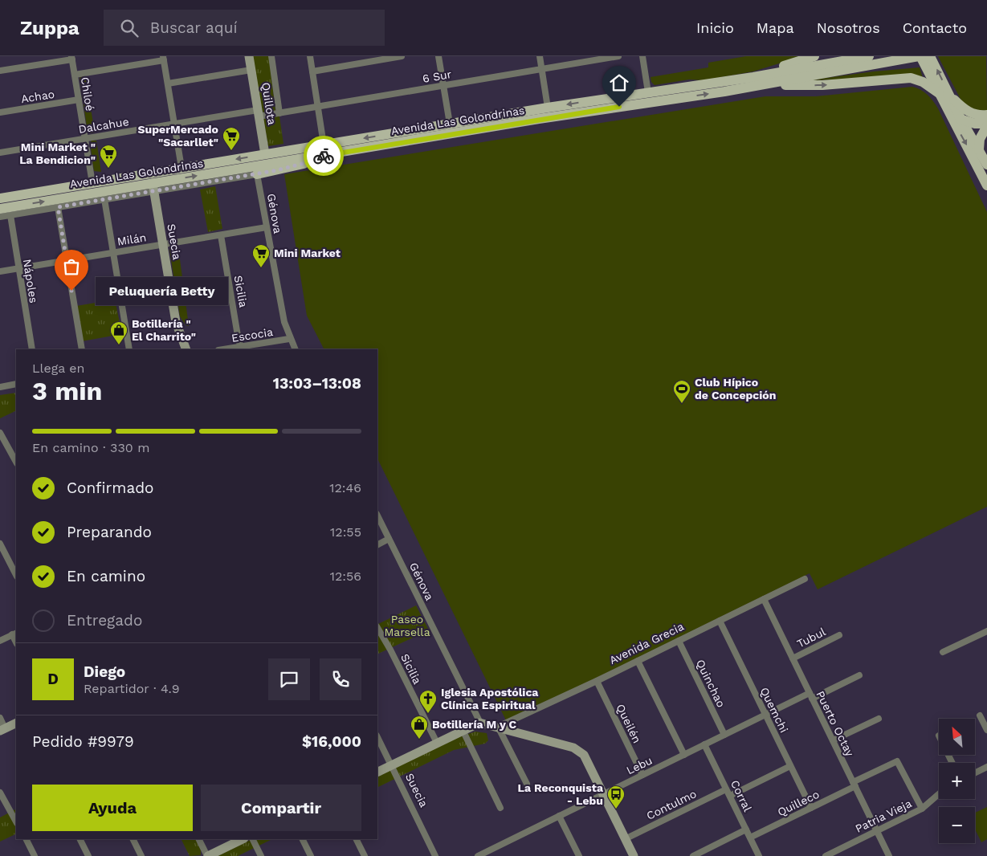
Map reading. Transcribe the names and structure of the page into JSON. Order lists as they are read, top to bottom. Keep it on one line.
{"streets":{"main road":["Quillota","Avenida Las Golondrinas","Suecia"],"street":["6 Sur","Chiloé","Achao","Dalcahue","Génova","Milán","Nápoles","Sicilia","Escocia","Tubul","Avenida Grecia","Quinchao","Quemchi","Queilén","Puerto Octay","Lebu","Corral","Quilleco","Contulmo","Patria Vieja"]},"crossings":[["6 Sur","Quillota"],["6 Sur","Dalcahue"],["Chiloé","Achao"],["Chiloé","Avenida Las Golondrinas"],["Chiloé","Dalcahue"],["Quillota","Avenida Las Golondrinas"],["Quillota","Dalcahue"],["Avenida Las Golondrinas","Génova"],["Avenida Las Golondrinas","Suecia"],["Avenida Las Golondrinas","Nápoles"],["Génova","Milán"],["Génova","Escocia"],["Milán","Suecia"],["Milán","Nápoles"],["Milán","Sicilia"],["Sicilia","Escocia"],["Tubul","Puerto Octay"],["Avenida Grecia","Quinchao"],["Avenida Grecia","Quemchi"],["Avenida Grecia","Queilén"],["Avenida Grecia","Puerto Octay"],["Quinchao","Lebu"],["Quemchi","Lebu"],["Quemchi","Quilleco"],["Queilén","Lebu"],["Puerto Octay","Lebu"],["Puerto Octay","Quilleco"],["Puerto Octay","Patria Vieja"],["Lebu","Corral"],["Corral","Quilleco"],["Corral","Contulmo"],["Quilleco","Patria Vieja"]],"parks":["Paseo Marsella"],"places":{"supermarket":["SuperMercado \"Sacarllet\"","Mini Market \" La Bendicion\"","Mini Market"],"other":["Peluquería Betty"],"shop":["Botillería \" El Charrito\"","Botillería M y C"],"sports":["Club Hípico de Concepción"],"church":["Iglesia Apostólica Clínica Espiritual"],"bus stop":["La Reconquista - Lebu"]},"north":"top left","page":{"header":"Zuppa","search":"Buscar aquí","nav":["Inicio","Mapa","Nosotros","Contacto"],"bubble":"Peluquería Betty","heading":["3 min","Llega en","13:03–13:08"],"panel":["Diego","Repartidor · 4.9","Pedido #9979","$16,000"],"bar":"En camino · 330 m","list":[["Confirmado","12:46"],["Preparando","12:55"],["En camino","12:56"],"Entregado"],"round":"D","map_buttons":["+","−"],"buttons":["Ayuda","Compartir"]}}
